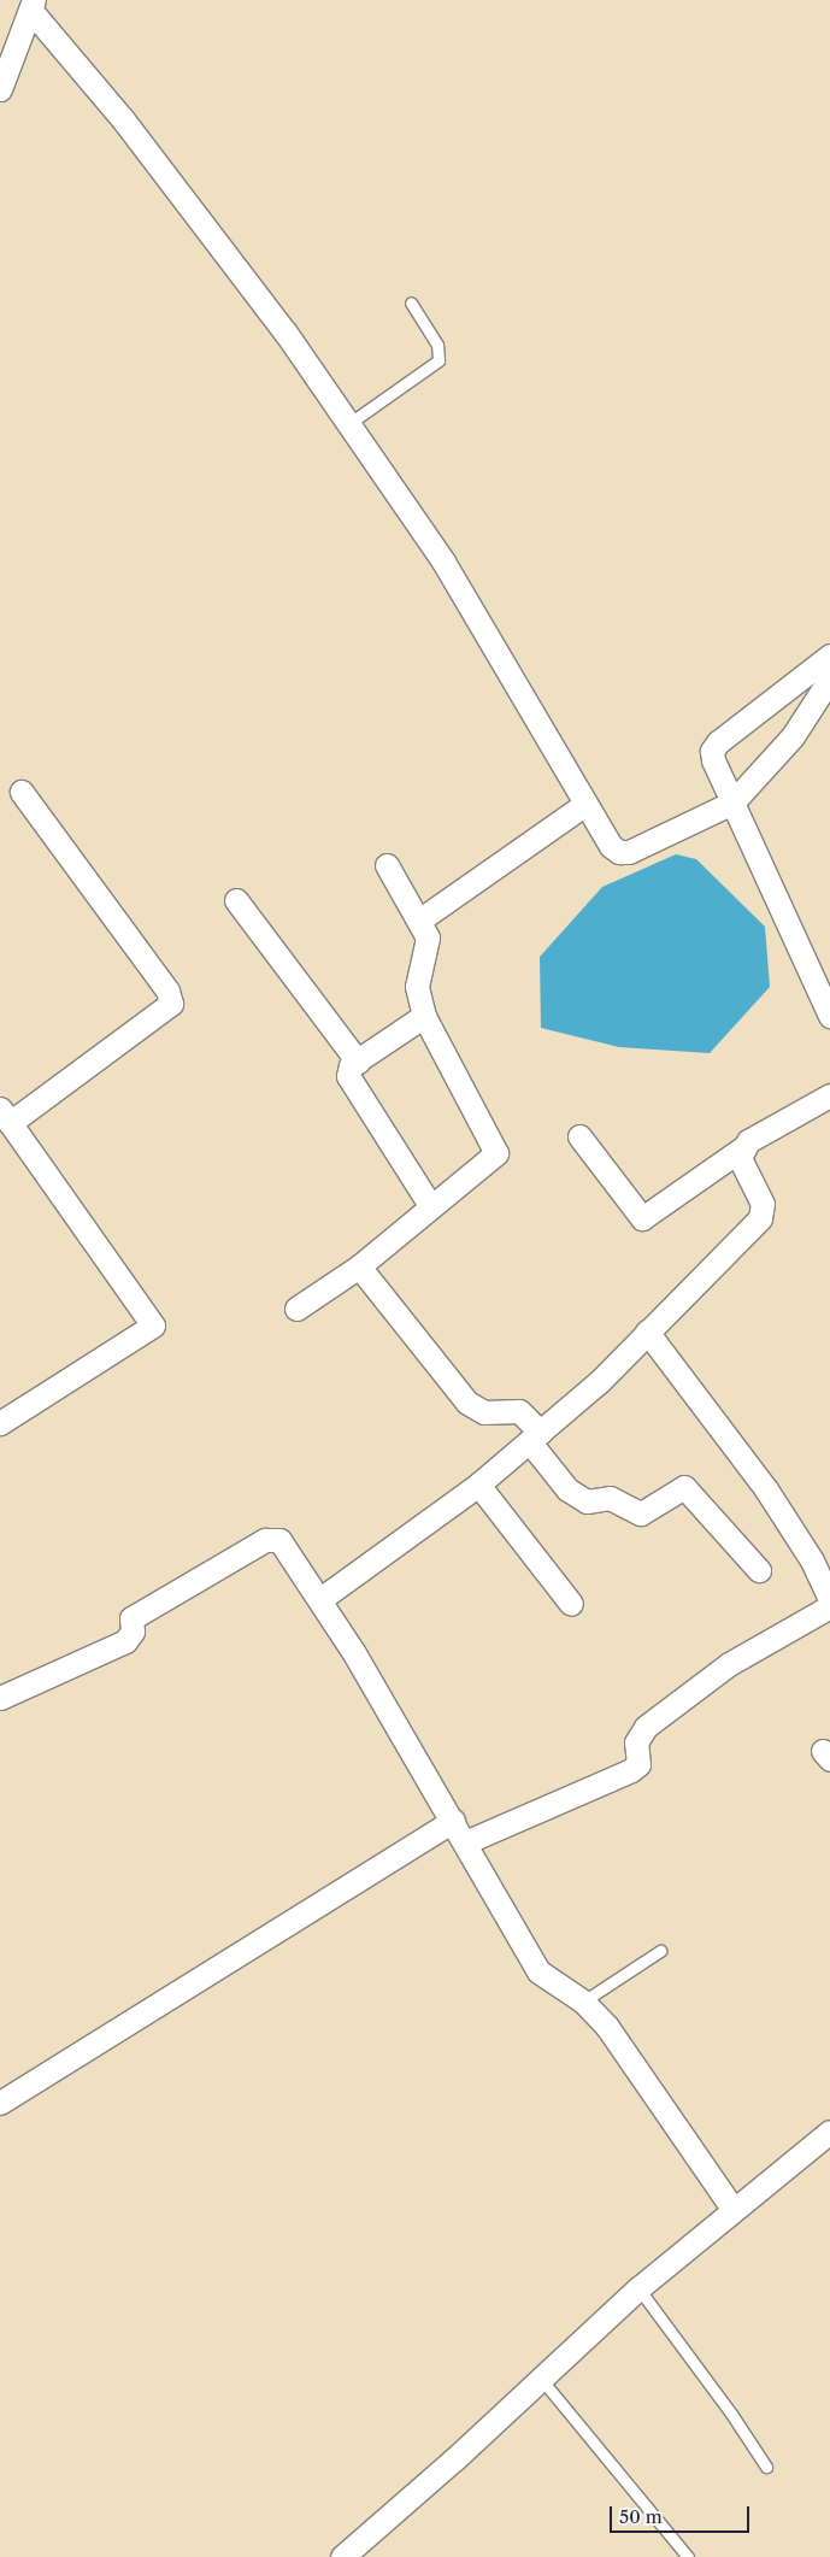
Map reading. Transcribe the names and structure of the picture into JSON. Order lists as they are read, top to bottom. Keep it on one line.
{"scale_bar":"50 m"}
